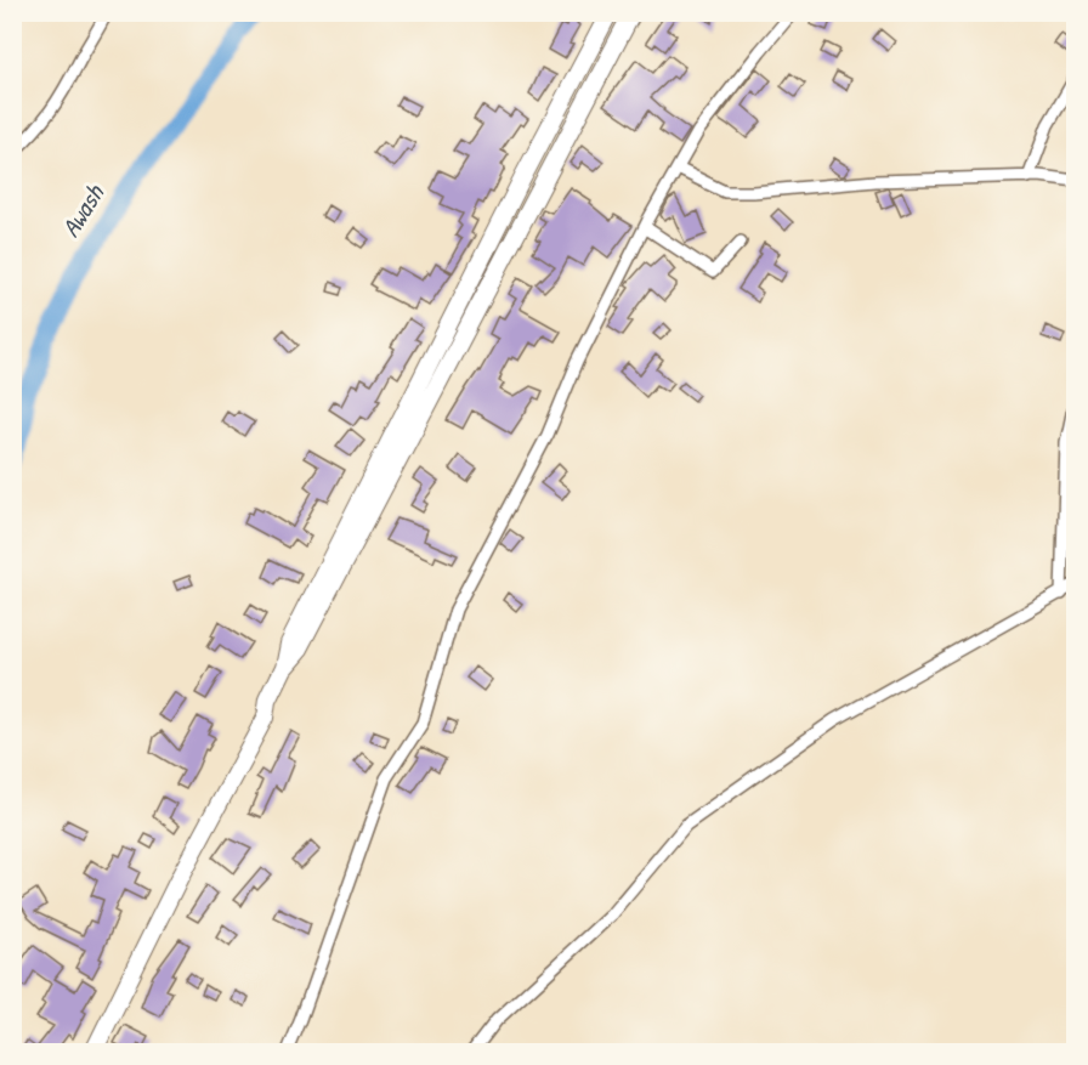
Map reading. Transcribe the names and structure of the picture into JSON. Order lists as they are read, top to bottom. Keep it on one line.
{"water":["Awash"]}
